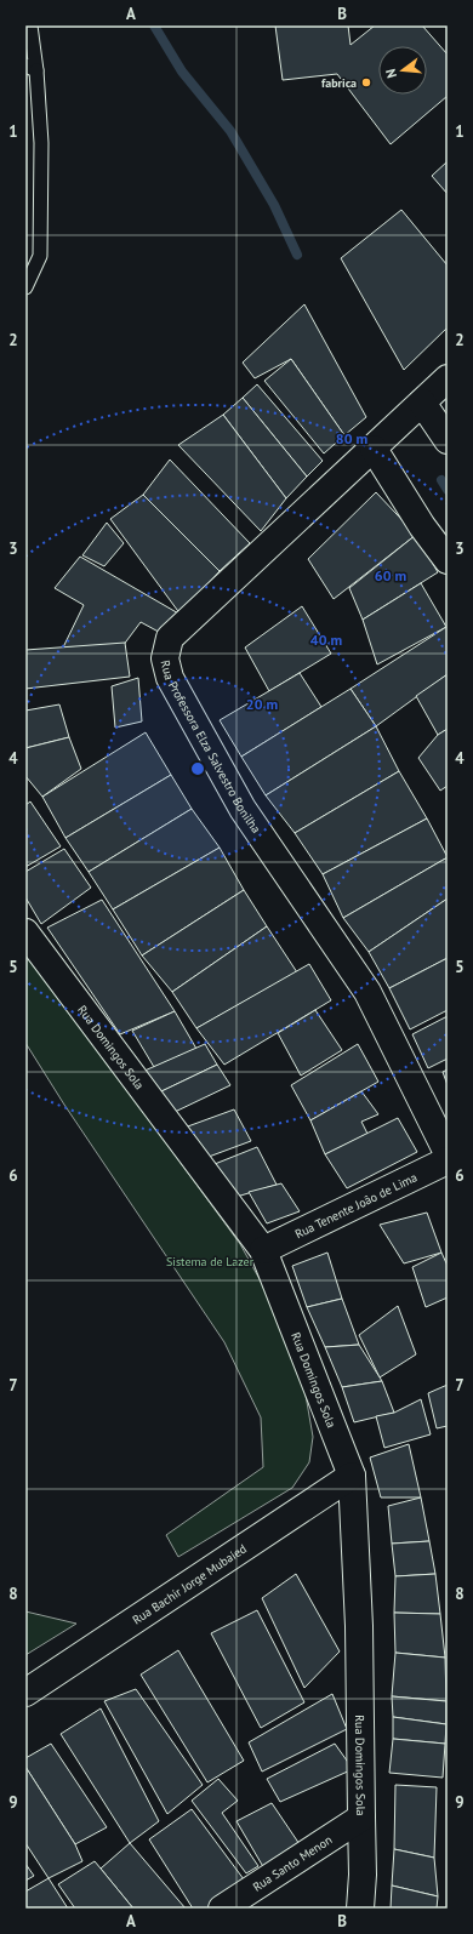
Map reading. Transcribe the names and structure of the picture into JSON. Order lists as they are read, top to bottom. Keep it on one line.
{"streets":{"street":["Rua Professora Elza Salvestro Bonilha","Rua Domingos Sola","Rua Tenente João de Lima","Rua Bachir Jorge Mubaied","Rua Santo Menon"]},"crossings":[["Rua Domingos Sola","Rua Tenente João de Lima"],["Rua Domingos Sola","Rua Bachir Jorge Mubaied"],["Rua Domingos Sola","Rua Santo Menon"]],"parks":["Sistema de Lazer"],"places":["fabrica"],"north":"left","grid":{"columns":["A","B"],"rows":["1","2","3","4","5","6","7","8","9"]},"rings":["80 m","60 m","40 m","20 m"]}
